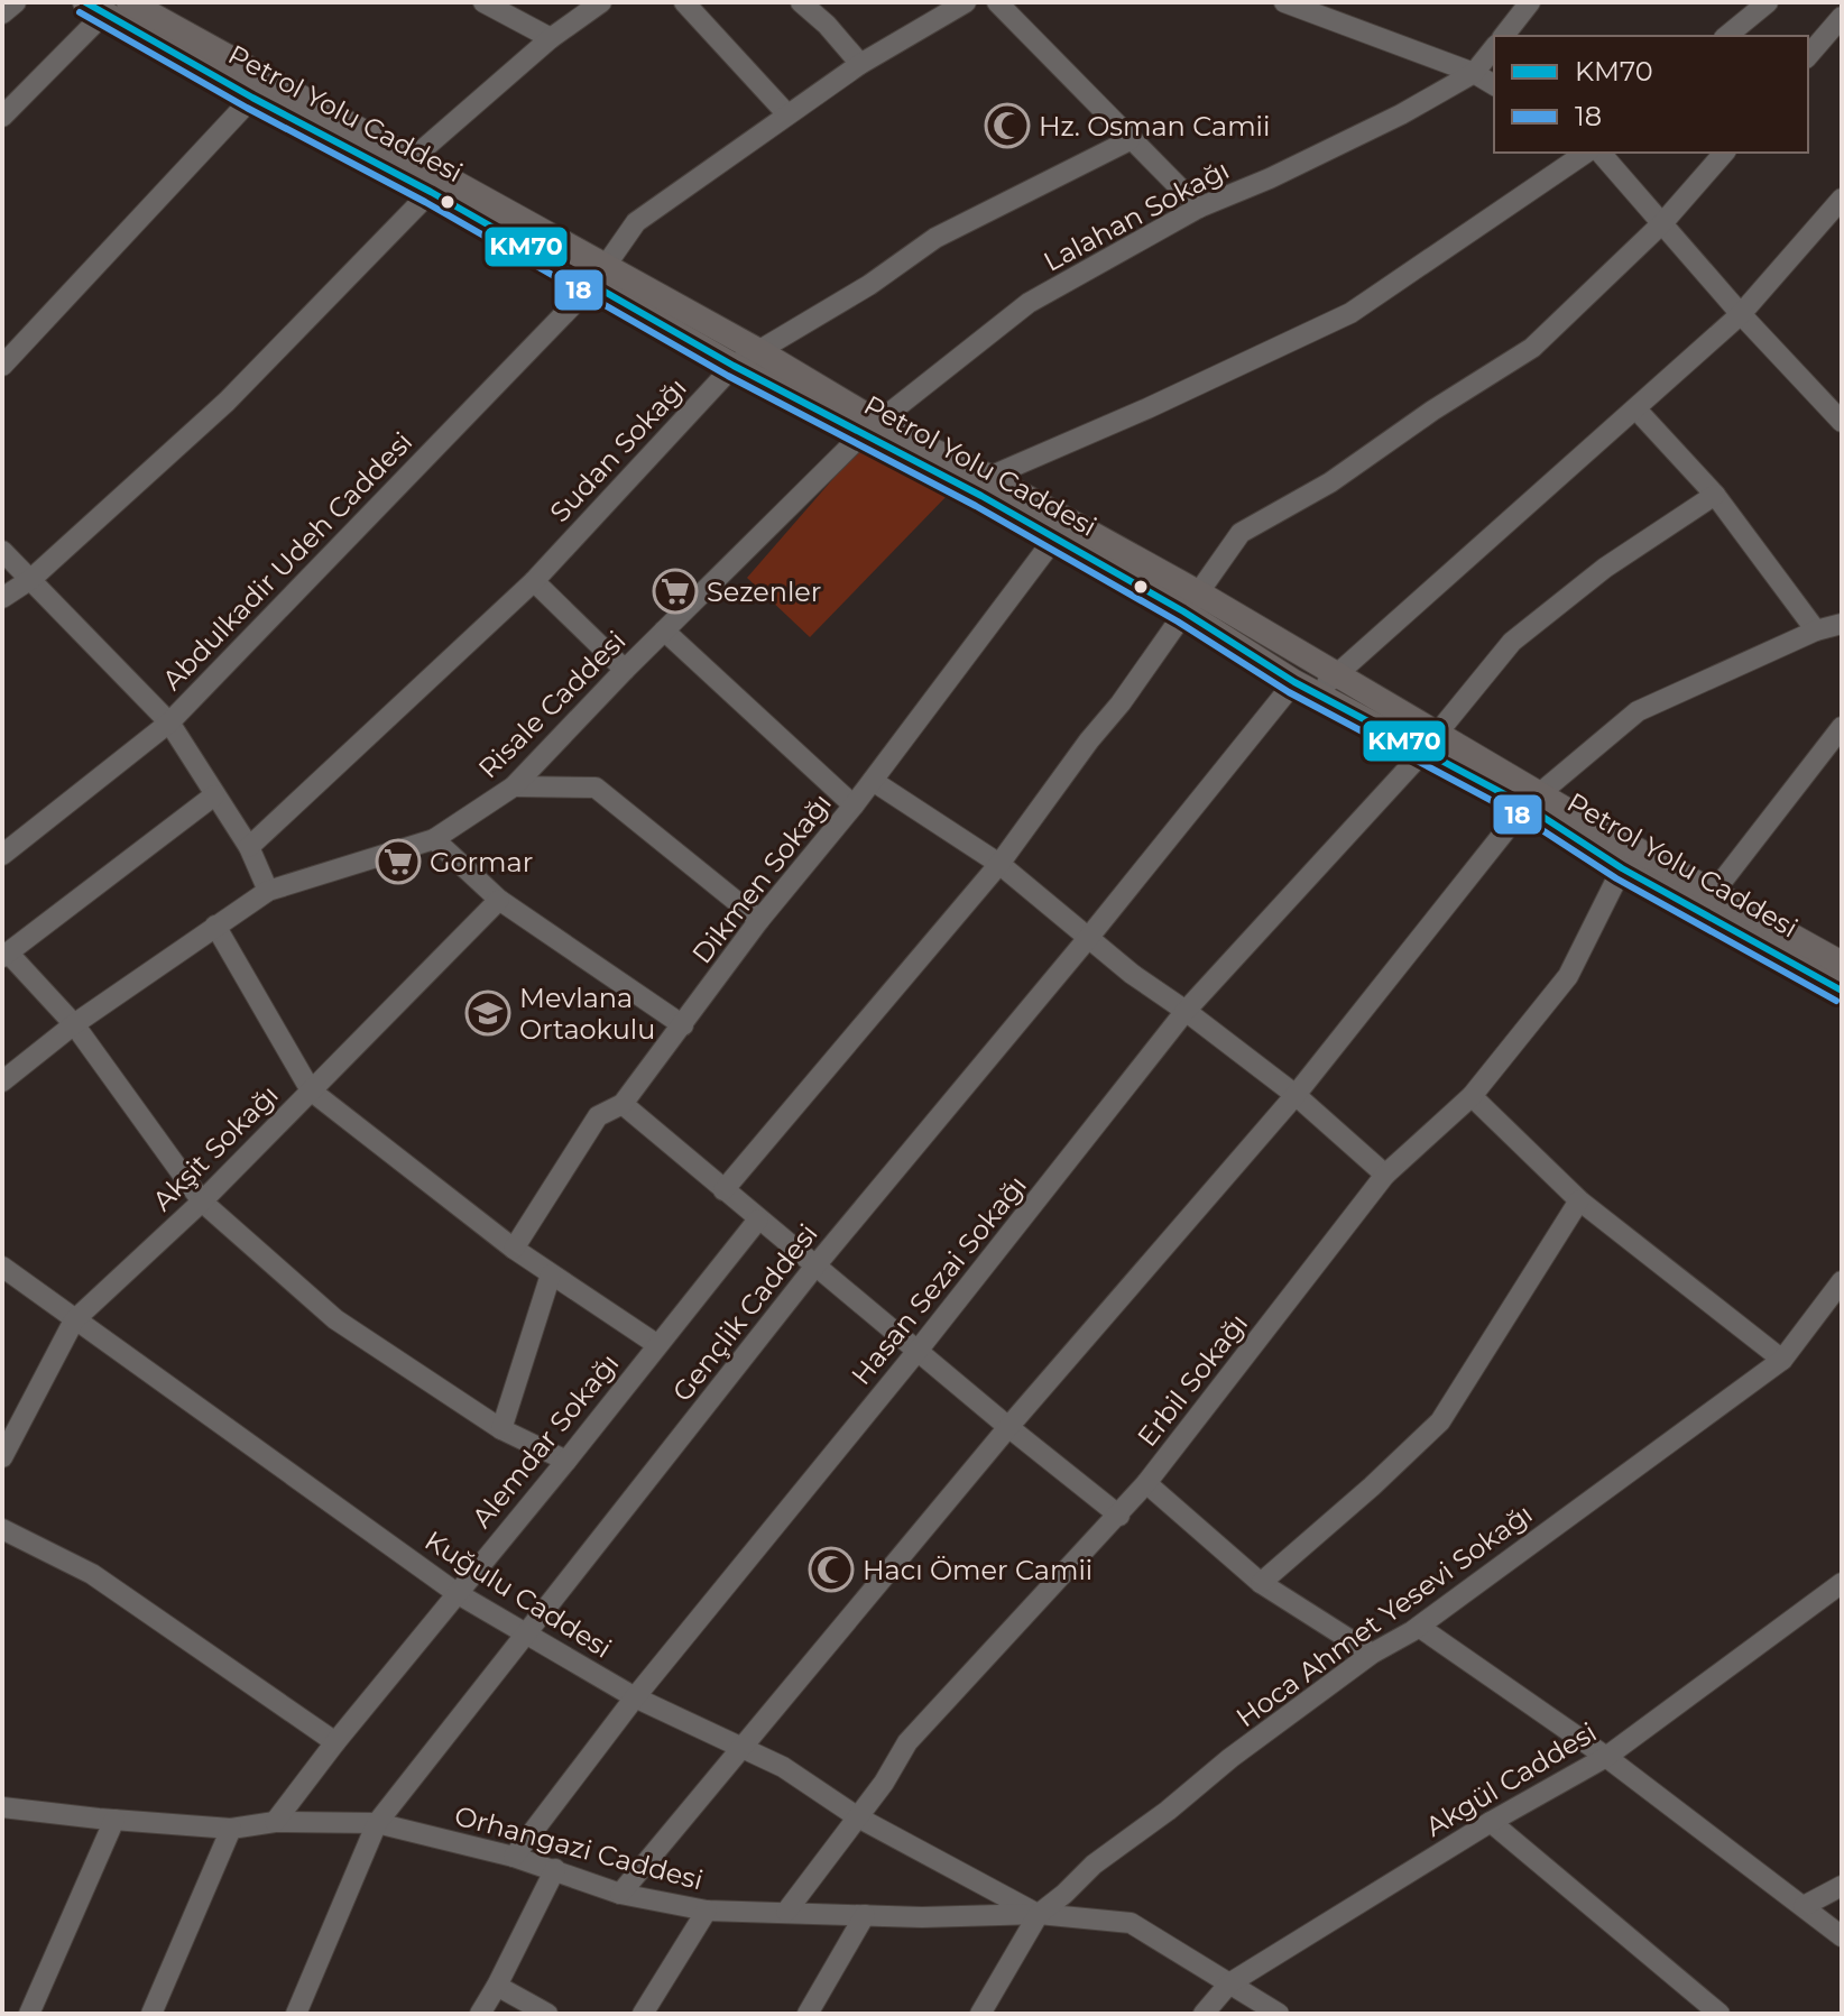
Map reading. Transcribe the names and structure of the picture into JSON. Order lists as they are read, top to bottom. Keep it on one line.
{"streets":{"main road":["Petrol Yolu Caddesi"],"street":["Lalahan Sokağı","Sudan Sokağı","Abdulkadir Udeh Caddesi","Risale Caddesi","Dikmen Sokağı","Akşit Sokağı","Hasan Sezai Sokağı","Gençlik Caddesi","Erbil Sokağı","Alemdar Sokağı","Kuğulu Caddesi","Hoca Ahmet Yesevi Sokağı","Akgül Caddesi","Orhangazi Caddesi"]},"crossings":[["Petrol Yolu Caddesi","Lalahan Sokağı"],["Petrol Yolu Caddesi","Sudan Sokağı"],["Petrol Yolu Caddesi","Abdulkadir Udeh Caddesi"],["Petrol Yolu Caddesi","Risale Caddesi"],["Petrol Yolu Caddesi","Dikmen Sokağı"],["Petrol Yolu Caddesi","Hasan Sezai Sokağı"],["Petrol Yolu Caddesi","Gençlik Caddesi"],["Petrol Yolu Caddesi","Erbil Sokağı"],["Lalahan Sokağı","Risale Caddesi"],["Akşit Sokağı","Kuğulu Caddesi"],["Hasan Sezai Sokağı","Kuğulu Caddesi"],["Hasan Sezai Sokağı","Orhangazi Caddesi"],["Gençlik Caddesi","Kuğulu Caddesi"],["Gençlik Caddesi","Orhangazi Caddesi"],["Erbil Sokağı","Kuğulu Caddesi"],["Erbil Sokağı","Orhangazi Caddesi"],["Alemdar Sokağı","Kuğulu Caddesi"],["Alemdar Sokağı","Orhangazi Caddesi"],["Kuğulu Caddesi","Hoca Ahmet Yesevi Sokağı"],["Kuğulu Caddesi","Orhangazi Caddesi"],["Hoca Ahmet Yesevi Sokağı","Orhangazi Caddesi"],["Akgül Caddesi","Orhangazi Caddesi"]],"places":{"mosque":["Hz. Osman Camii","Hacı Ömer Camii"],"supermarket":["Sezenler","Gormar"],"school or university":["Mevlana Ortaokulu"]},"lines":["transit line KM70","transit line 18"],"legend":["KM70","18"]}
